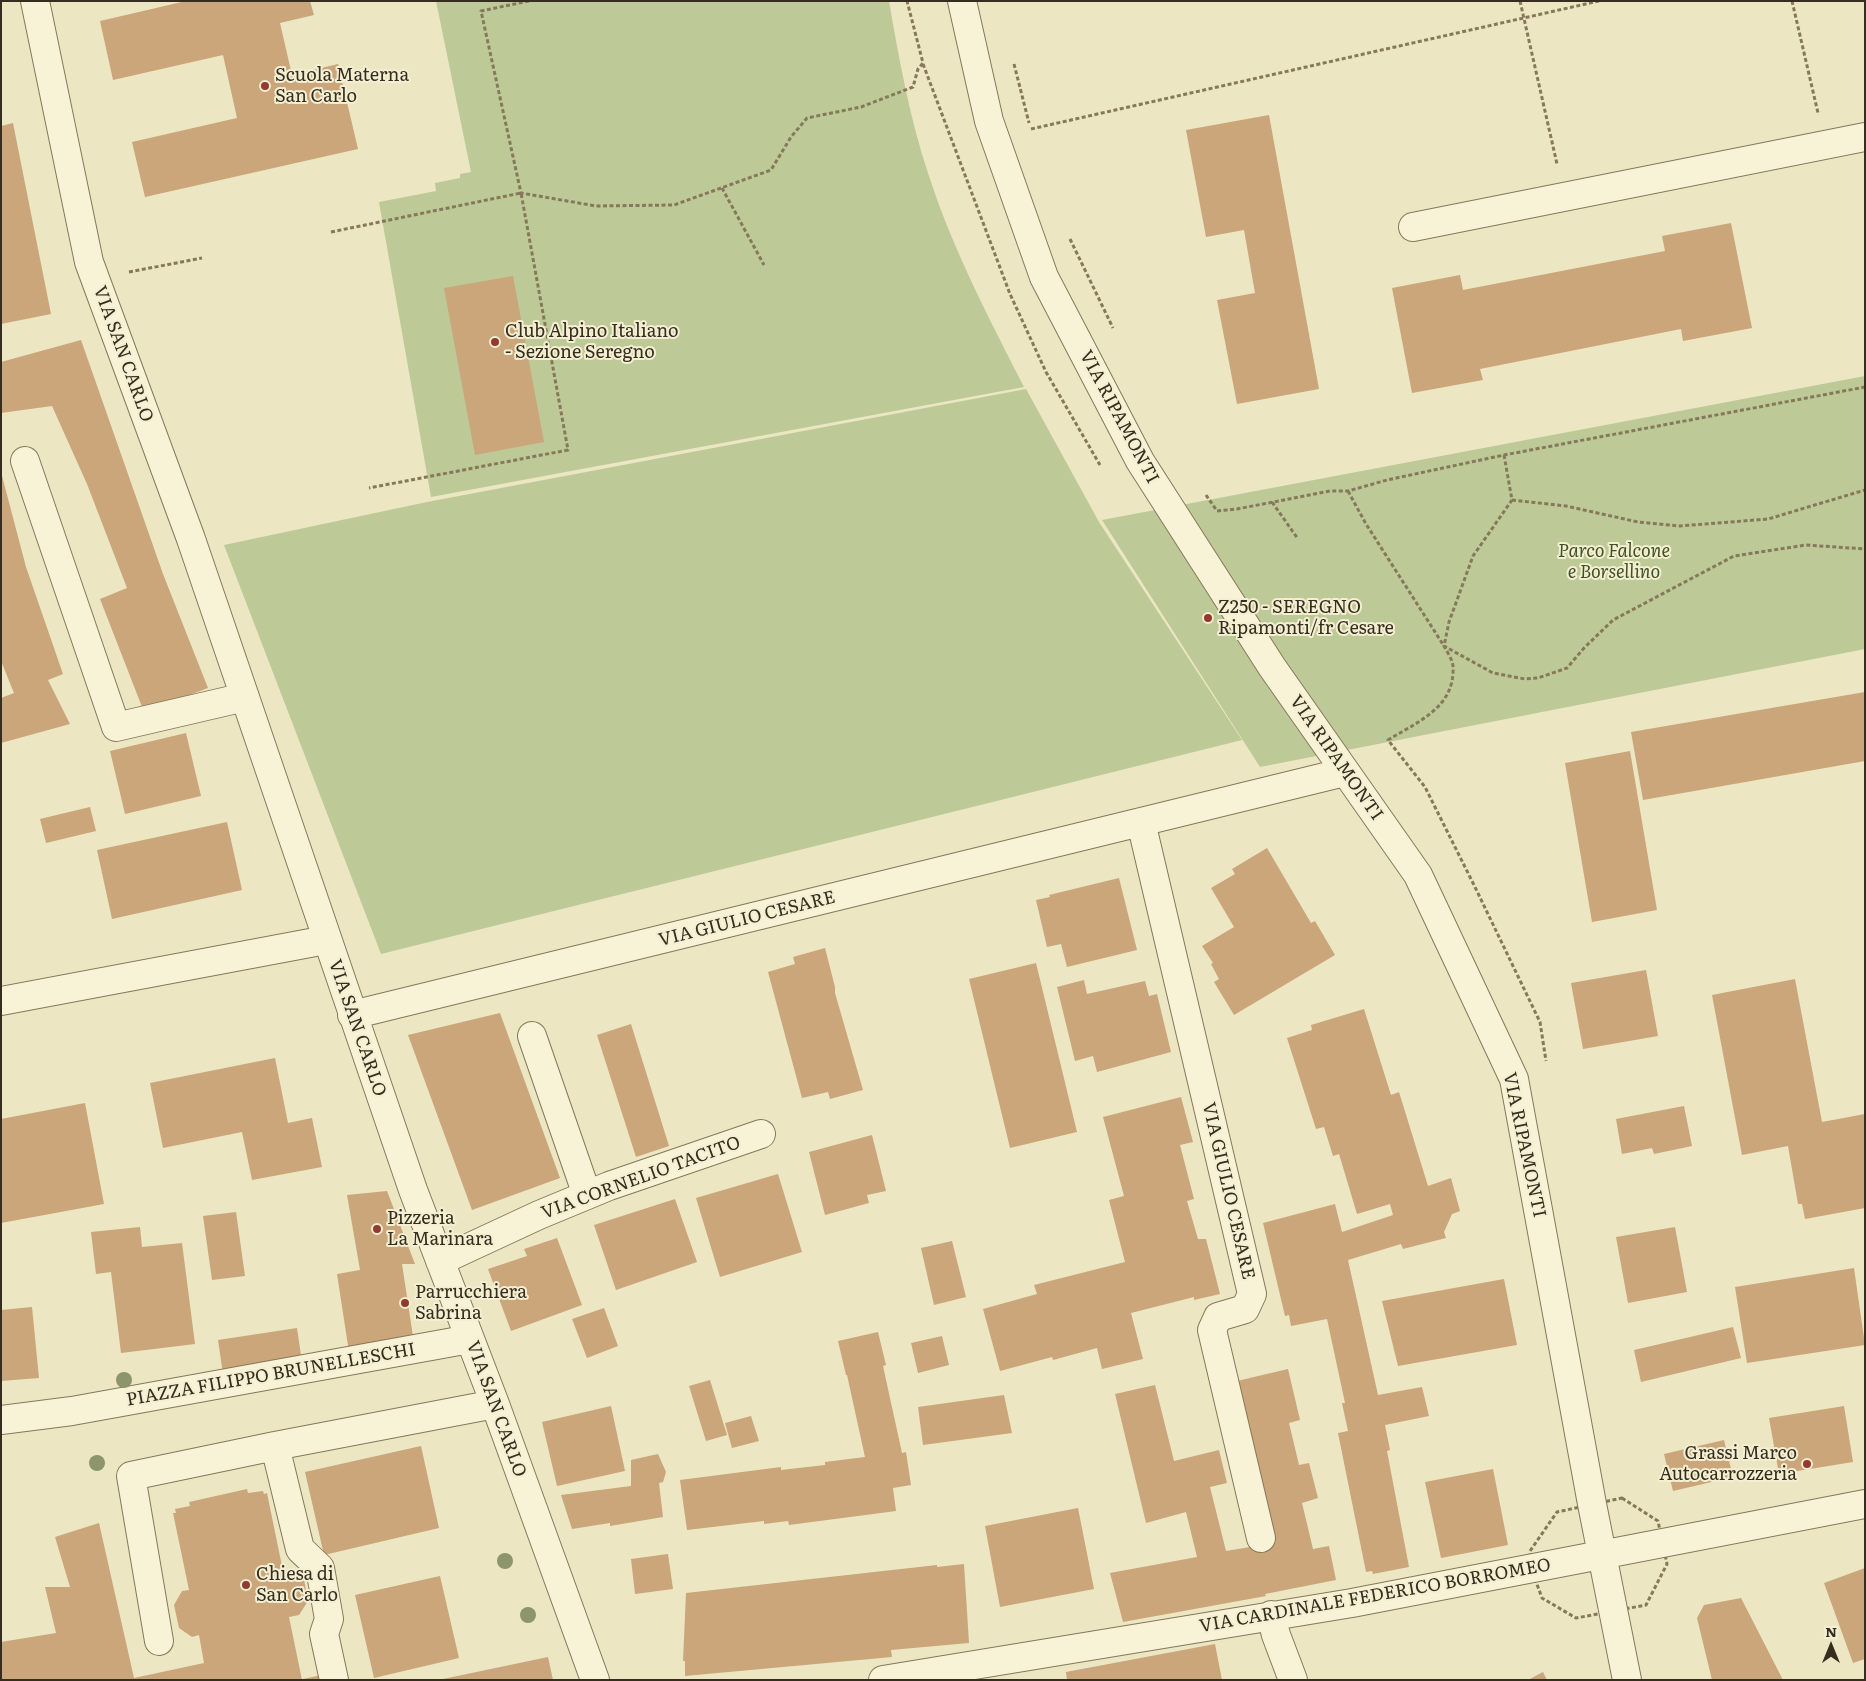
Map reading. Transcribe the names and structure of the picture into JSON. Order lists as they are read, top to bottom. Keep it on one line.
{"streets":{"street":["VIA SAN CARLO","VIA RIPAMONTI","VIA GIULIO CESARE","VIA CORNELIO TACITO","PIAZZA FILIPPO BRUNELLESCHI","VIA CARDINALE FEDERICO BORROMEO"]},"crossings":[["VIA SAN CARLO","VIA GIULIO CESARE"],["VIA SAN CARLO","VIA CORNELIO TACITO"],["VIA SAN CARLO","PIAZZA FILIPPO BRUNELLESCHI"],["VIA RIPAMONTI","VIA GIULIO CESARE"],["VIA RIPAMONTI","VIA CARDINALE FEDERICO BORROMEO"]],"parks":["Parco Falcone e Borsellino"],"places":["Scuola Materna San Carlo","Club Alpino Italiano - Sezione Seregno","Z250 - SEREGNO Ripamonti/fr Cesare","Pizzeria La Marinara","Parrucchiera Sabrina","Grassi Marco Autocarrozzeria","Chiesa di San Carlo"],"north":"top"}
